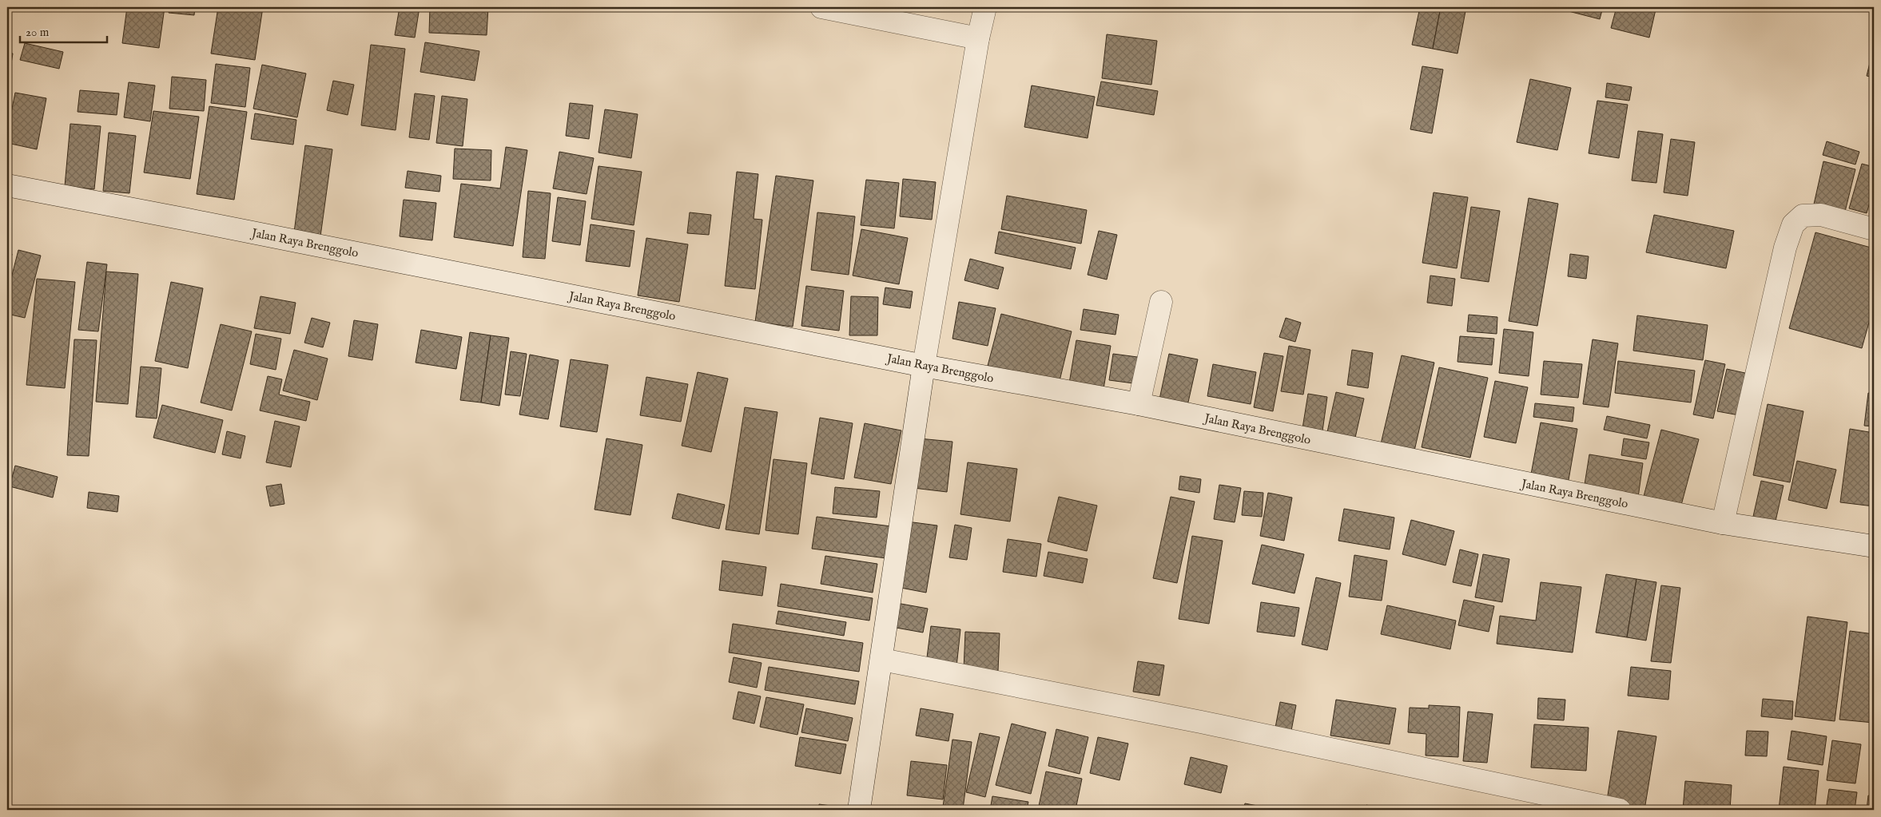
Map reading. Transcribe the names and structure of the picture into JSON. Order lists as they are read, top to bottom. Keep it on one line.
{"streets":{"street":["Jalan Raya Brenggolo"]},"scale_bar":"20 m"}
